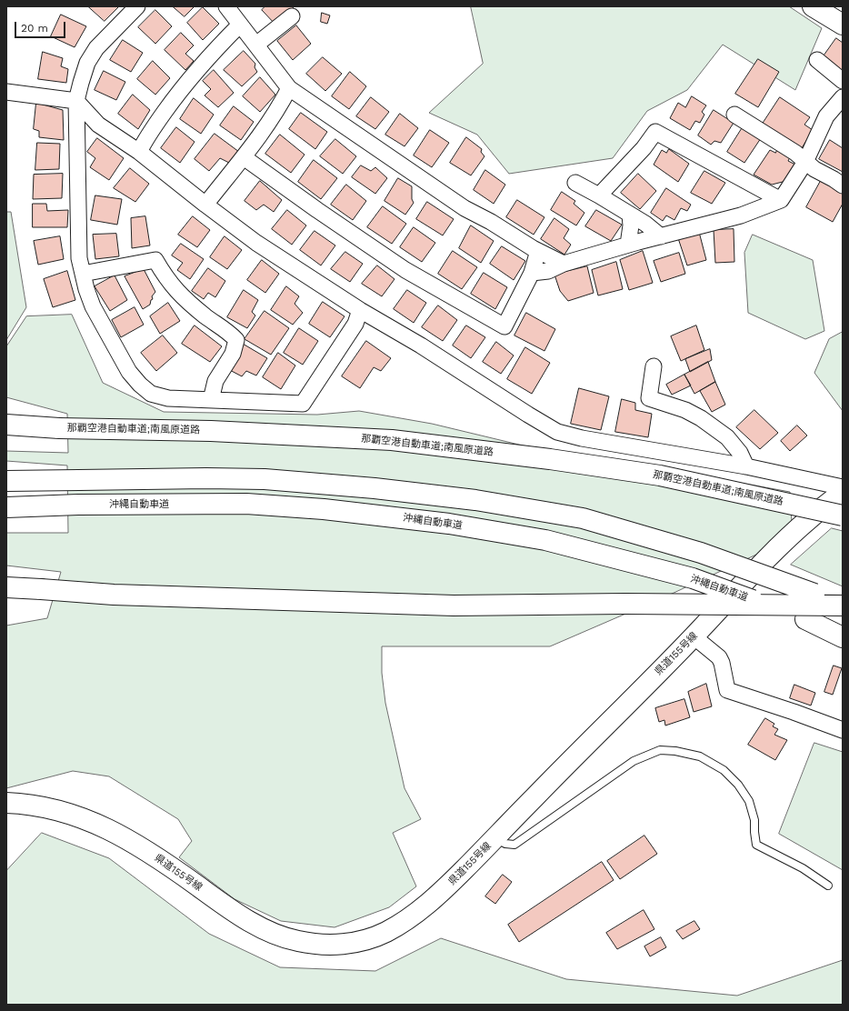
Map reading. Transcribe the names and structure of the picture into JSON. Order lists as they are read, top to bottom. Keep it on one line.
{"streets":{"main road":["那覇空港自動車道;南風原道路","沖縄自動車道","県道155号線"]},"scale_bar":"20 m"}
